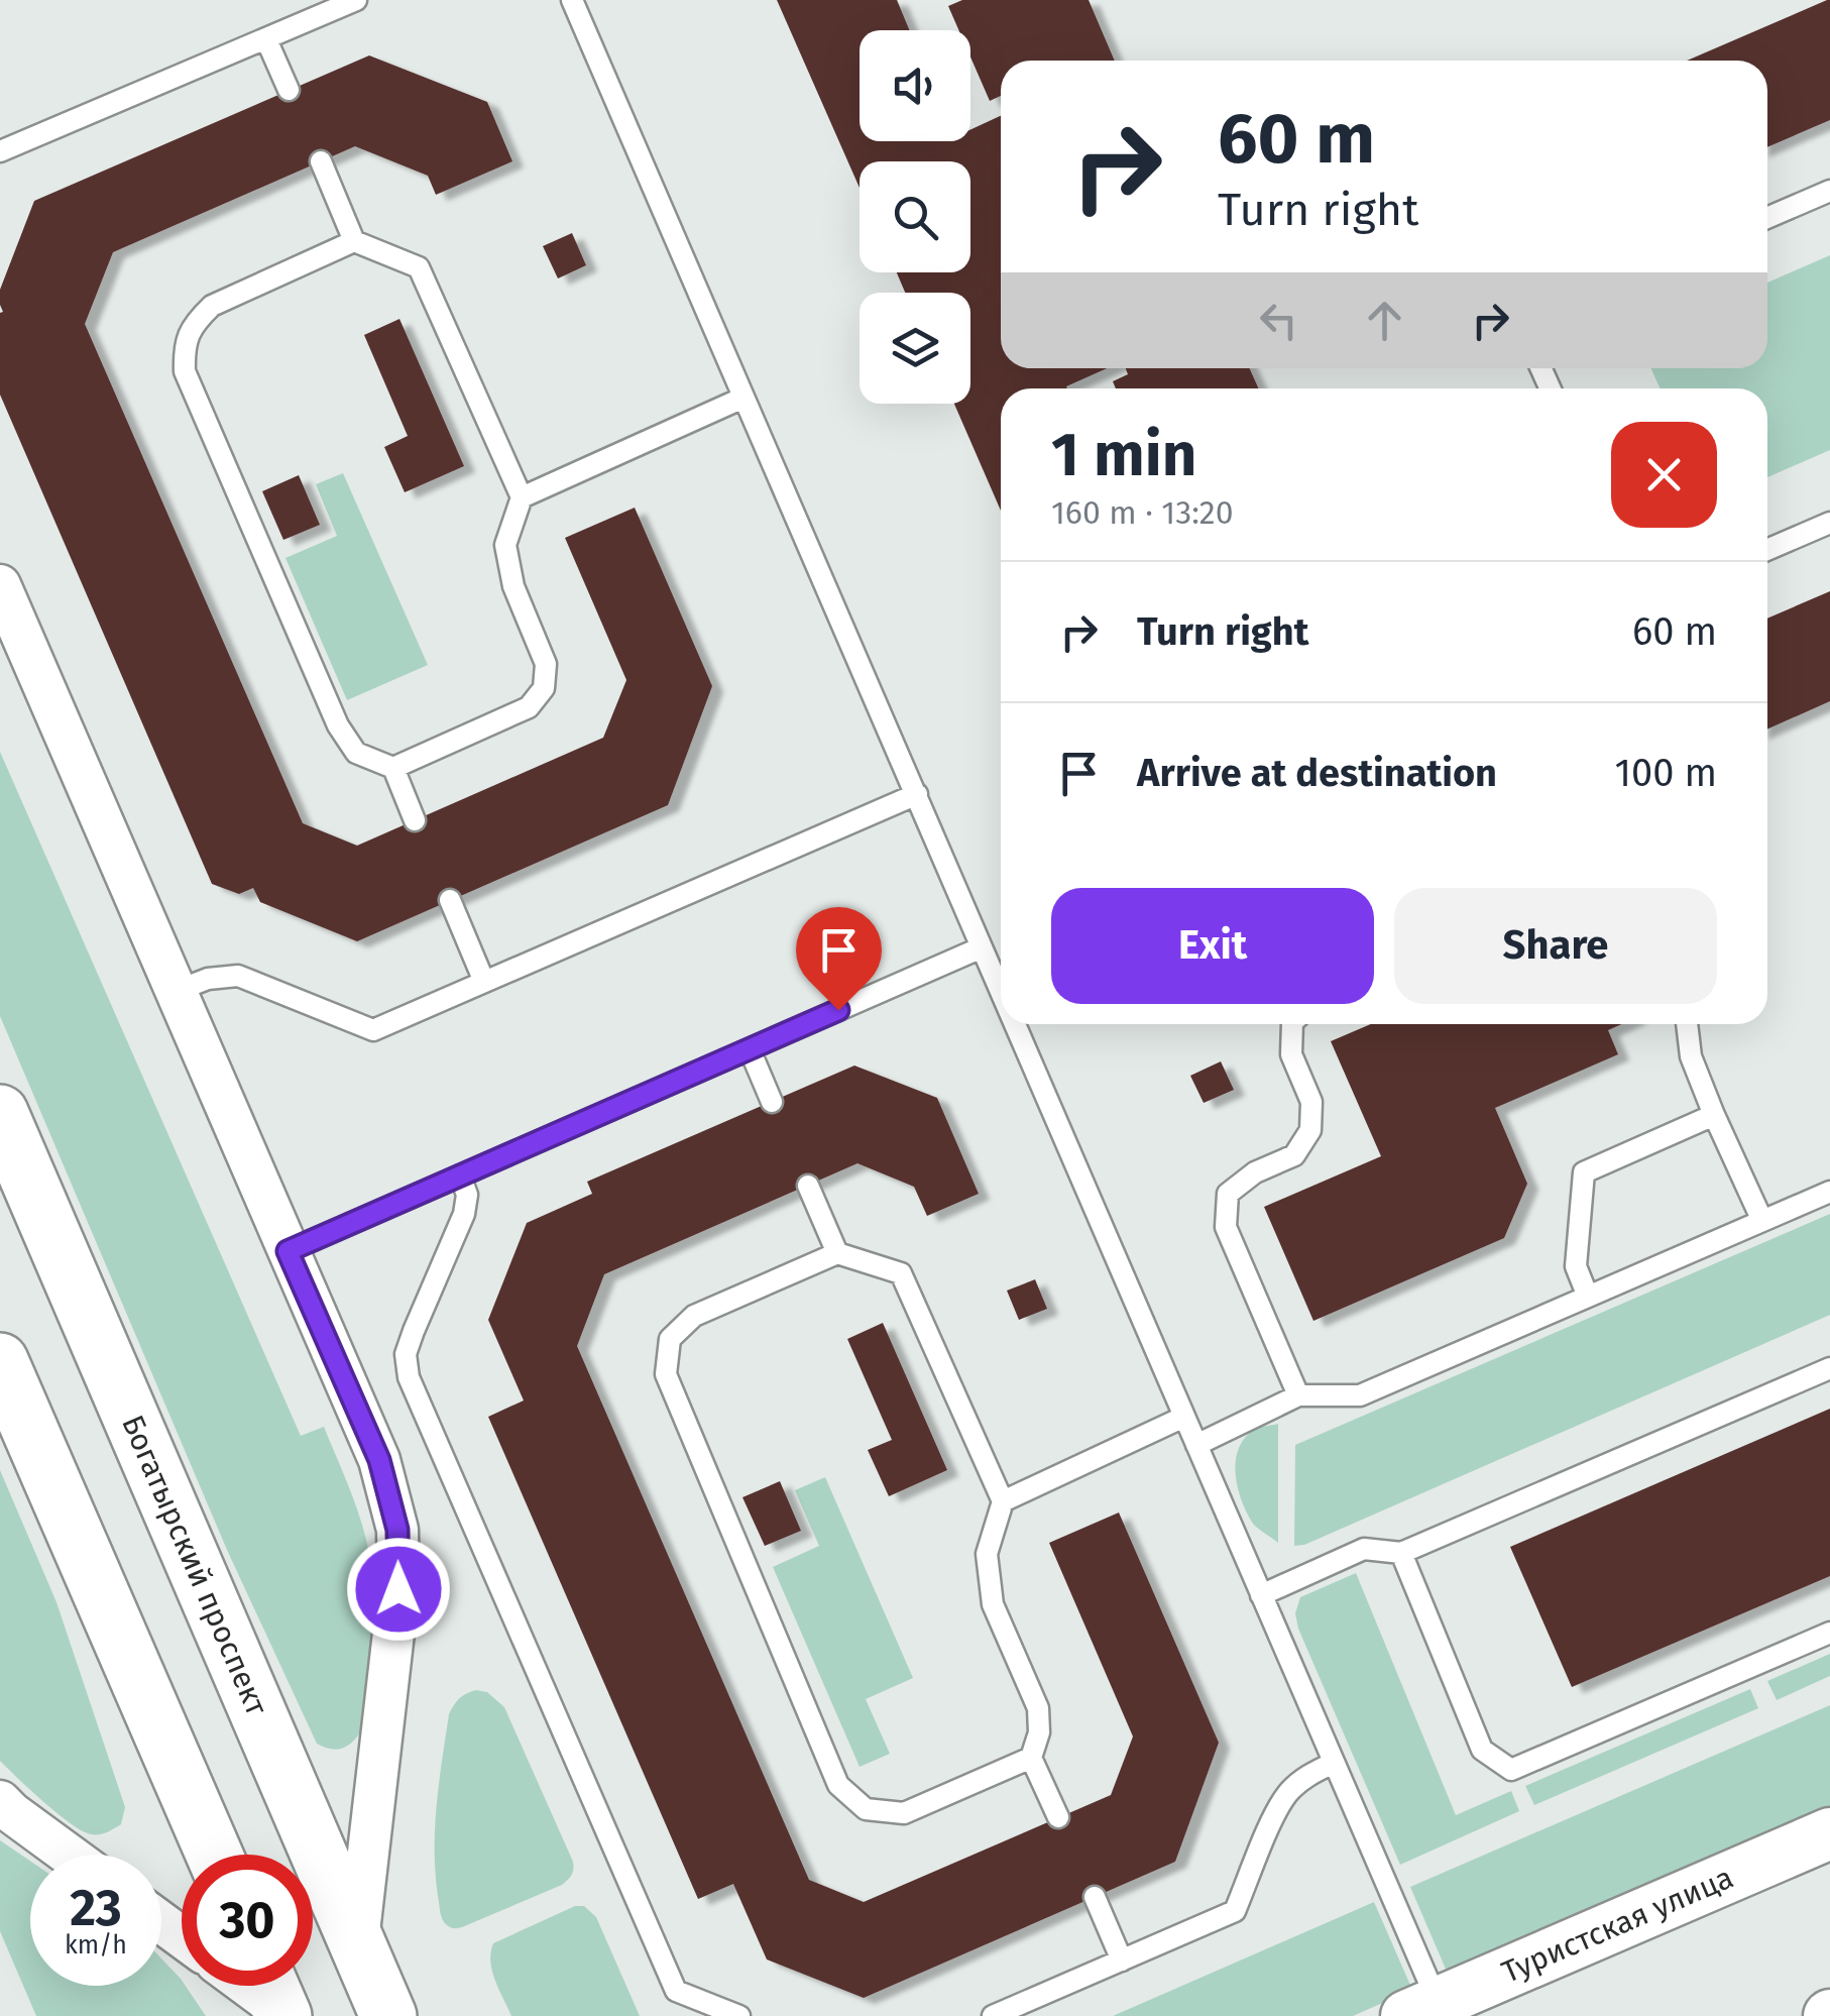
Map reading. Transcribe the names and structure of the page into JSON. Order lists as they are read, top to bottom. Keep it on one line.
{"streets":{"main road":["Богатырский проспект"],"street":["Туристская улица"]},"page":{"turn":["60 m","Turn right"],"heading":["1 min","160 m · 13:20"],"list":[{"name":"Turn right","value":"60 m"},{"name":"Arrive at destination","value":"100 m"}],"buttons":["Exit","Share"],"speed":"23 km/h","limit":"30"}}
